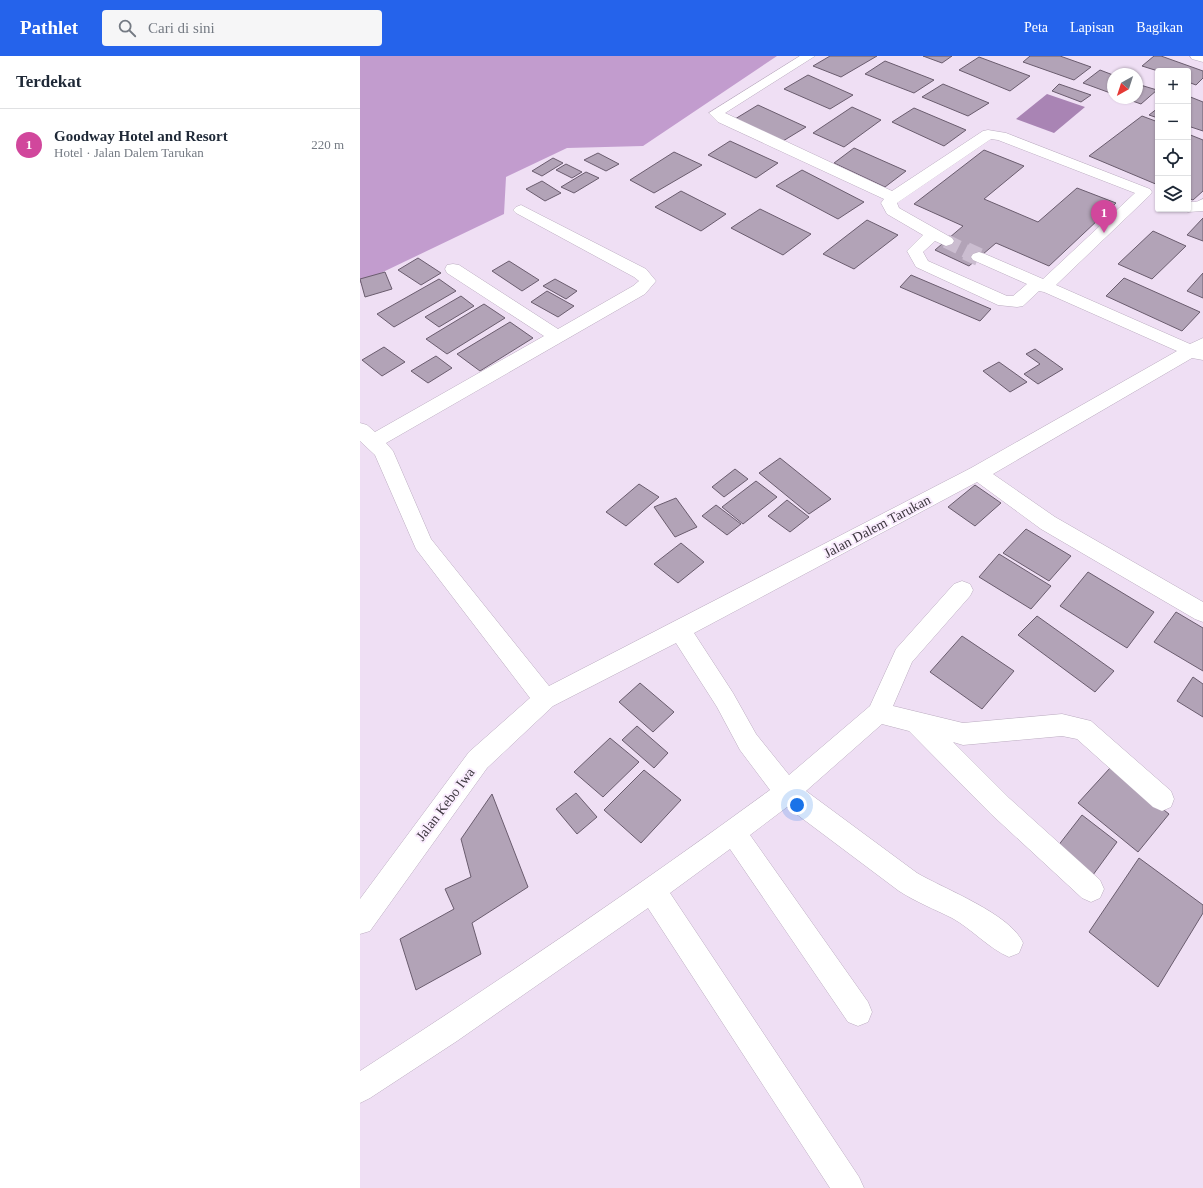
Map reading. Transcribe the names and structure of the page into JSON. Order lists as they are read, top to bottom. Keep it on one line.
{"streets":{"street":["Jalan Dalem Tarukan","Jalan Kebo Iwa"]},"crossings":[["Jalan Dalem Tarukan","Jalan Kebo Iwa"]],"north":"bottom left","page":{"header":"Pathlet","search":"Cari di sini","nav":["Peta","Lapisan","Bagikan"],"heading":"Terdekat","map_buttons":["+","−"],"list":[{"mark":"1","name":"Goodway Hotel and Resort","note":"Hotel · Jalan Dalem Tarukan","value":"220 m"}],"pins":"1"}}
